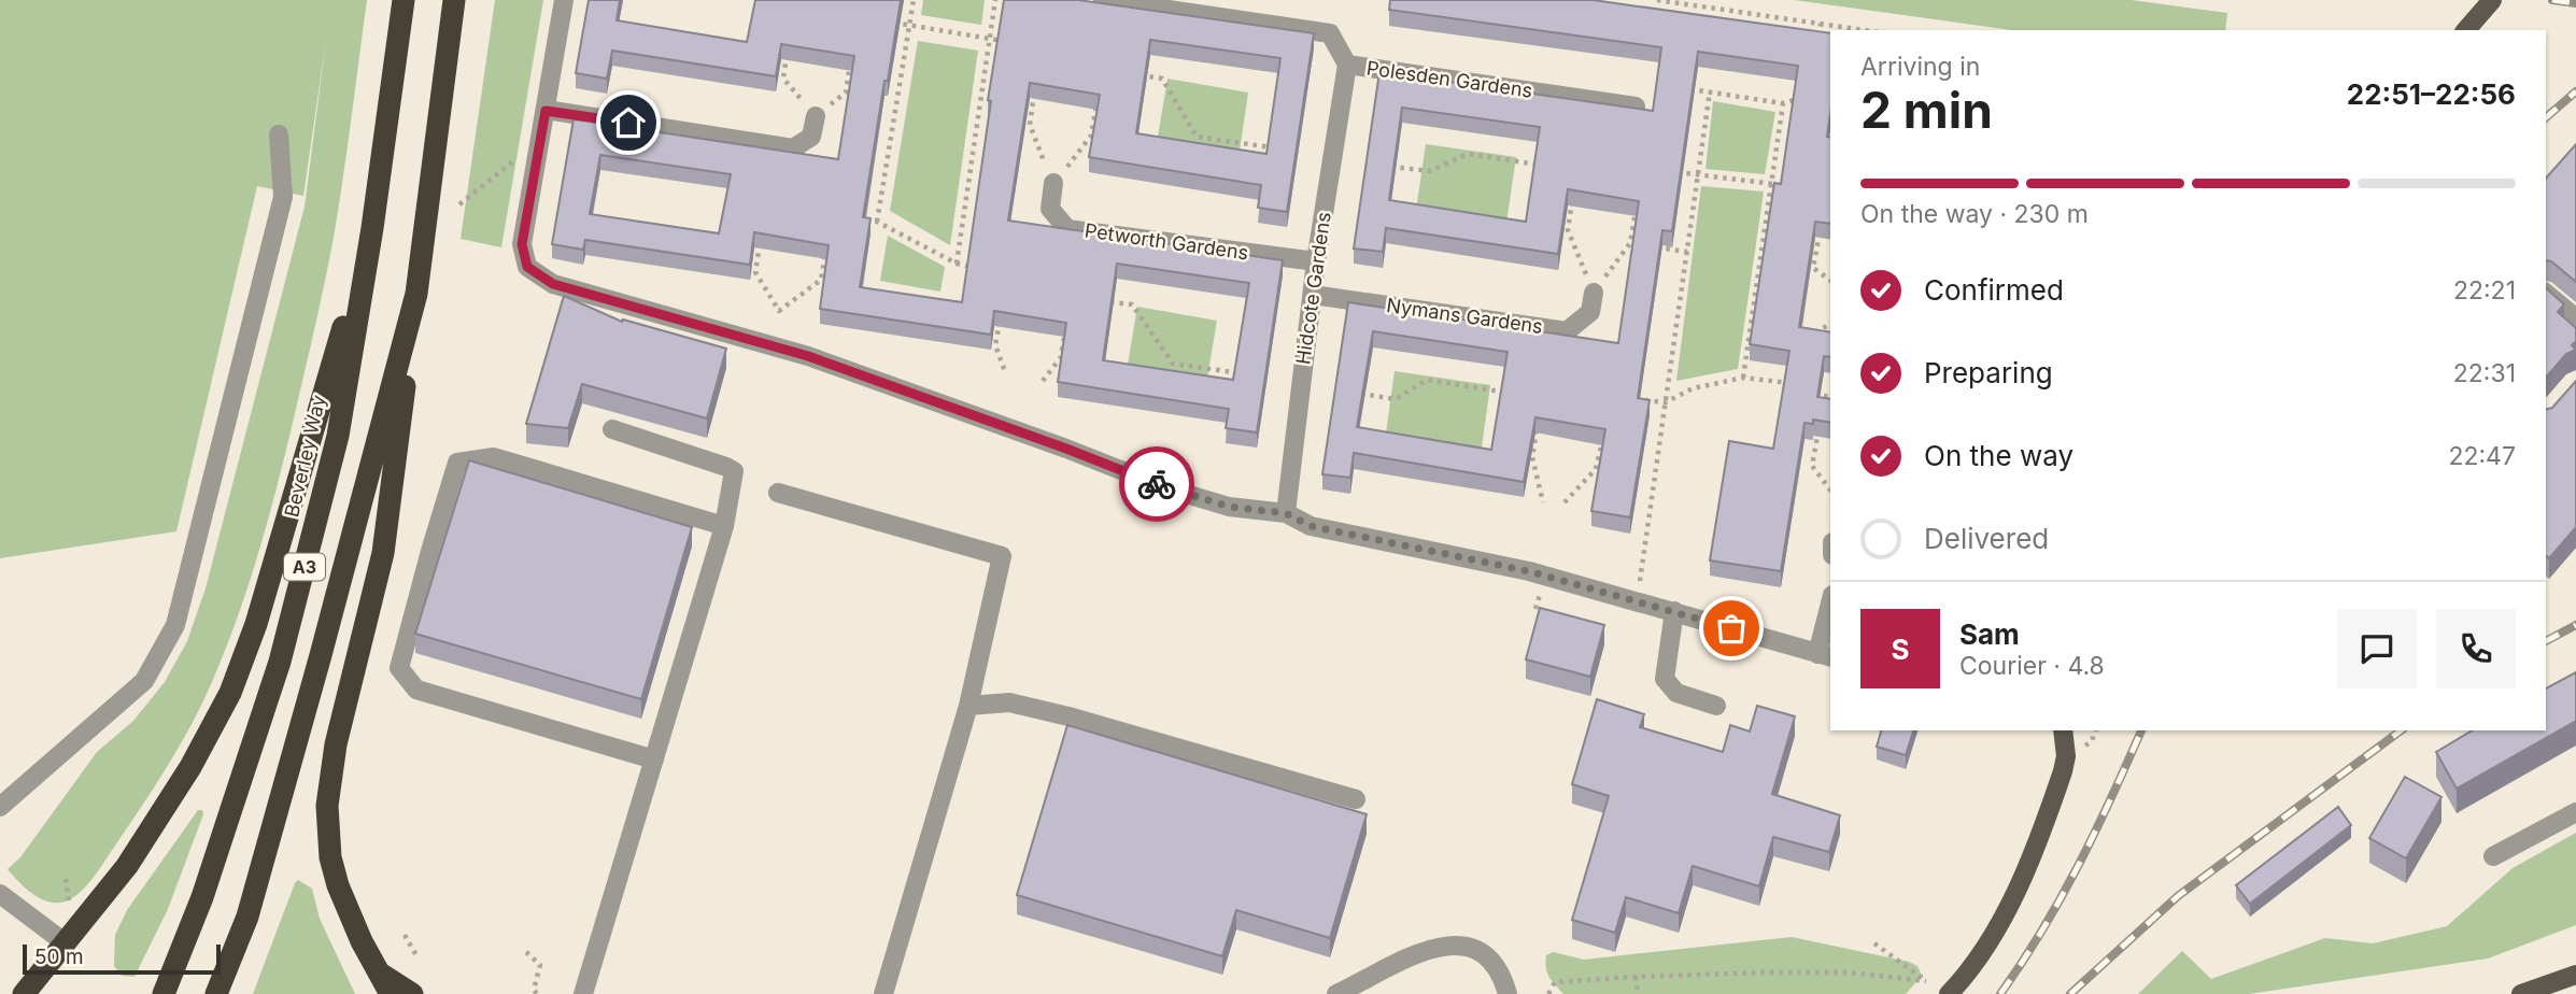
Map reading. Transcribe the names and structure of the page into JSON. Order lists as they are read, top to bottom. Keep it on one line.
{"streets":{"highway":["Beverley Way","A3"],"street":["Polesden Gardens","Petworth Gardens","Hidcote Gardens","Nymans Gardens"]},"crossings":[["Polesden Gardens","Hidcote Gardens"],["Petworth Gardens","Hidcote Gardens"],["Hidcote Gardens","Nymans Gardens"]],"scale_bar":"50 m","page":{"heading":["2 min","Arriving in","22:51–22:56"],"panel":["Sam","Courier · 4.8"],"bar":"On the way · 230 m","list":[["Confirmed","22:21"],["Preparing","22:31"],["On the way","22:47"],"Delivered"],"round":"S","scale":"50 m"}}
